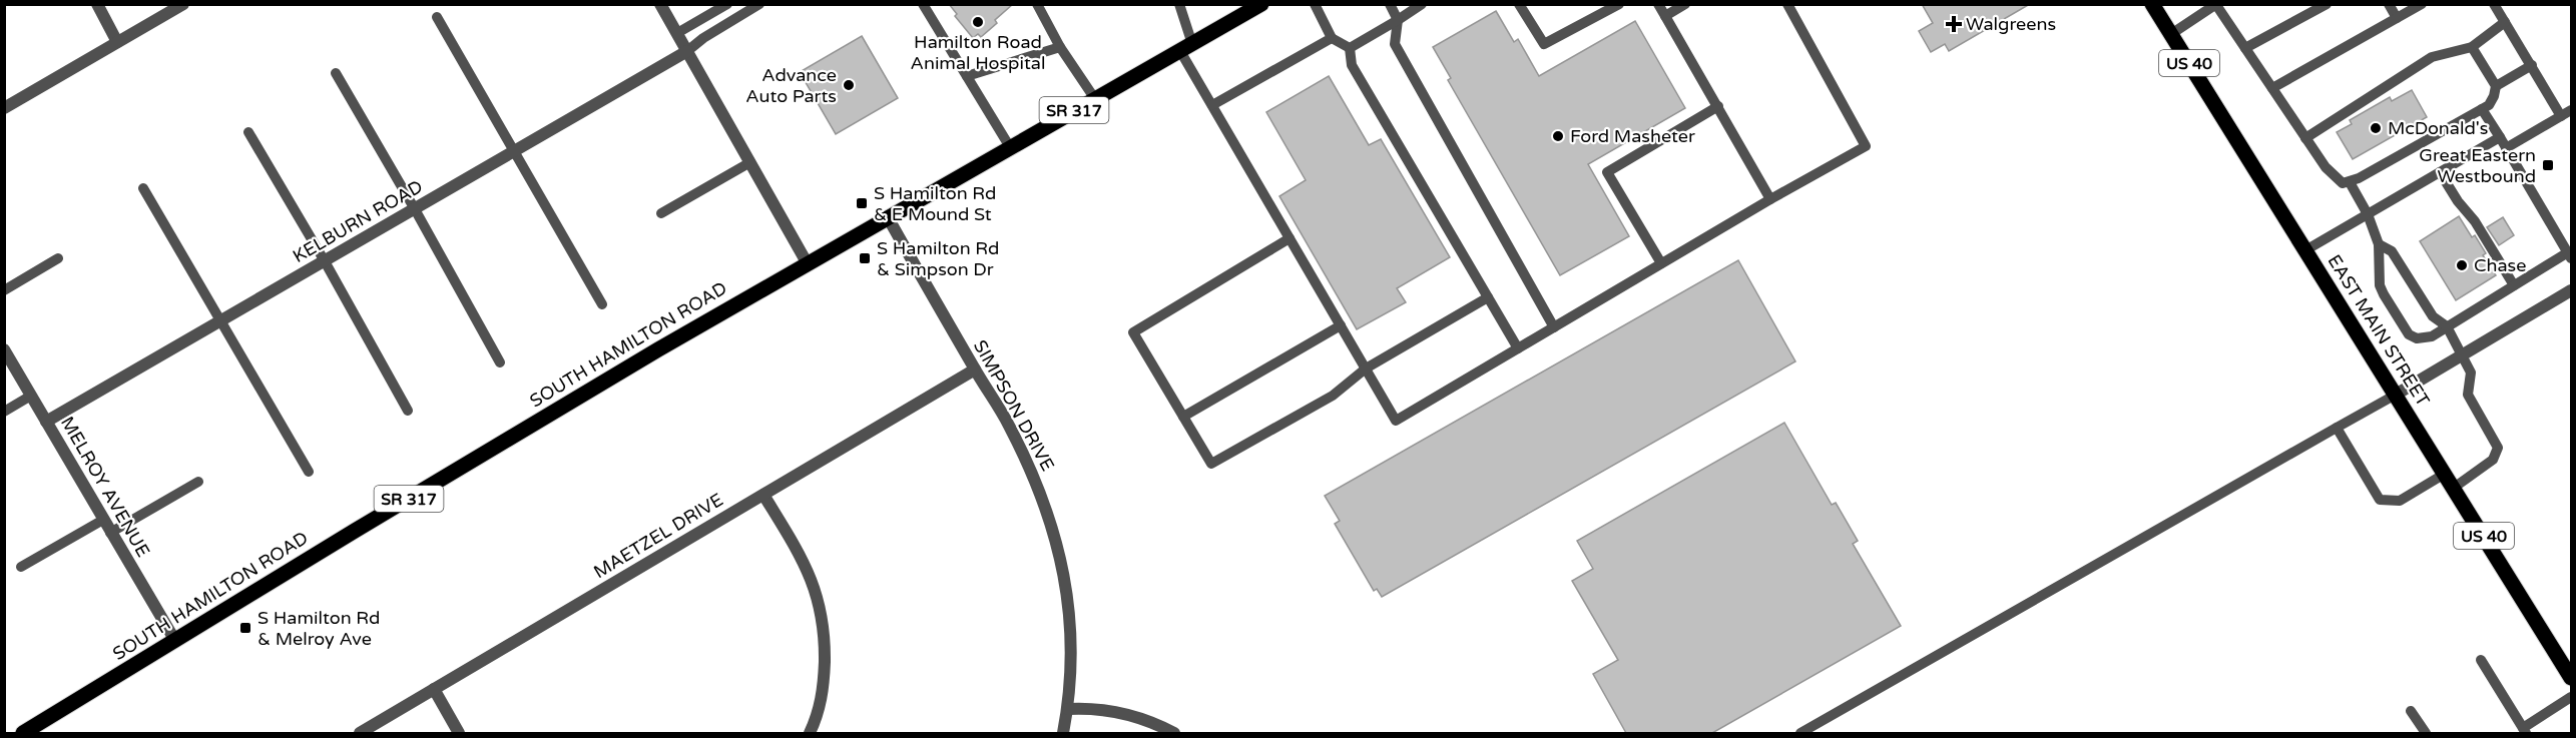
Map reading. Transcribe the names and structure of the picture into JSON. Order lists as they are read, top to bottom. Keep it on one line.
{"streets":{"main road":["US 40","SR 317","EAST MAIN STREET","SOUTH HAMILTON ROAD"],"street":["KELBURN ROAD","SIMPSON DRIVE","MELROY AVENUE","MAETZEL DRIVE"]},"crossings":[["KELBURN ROAD","MELROY AVENUE"],["SOUTH HAMILTON ROAD","SIMPSON DRIVE"],["SOUTH HAMILTON ROAD","MELROY AVENUE"],["SIMPSON DRIVE","MAETZEL DRIVE"]],"places":{"other":["Hamilton Road Animal Hospital","Advance Auto Parts","McDonald's","Ford Masheter","Chase"],"health":["Walgreens"],"transit":["Great Eastern Westbound","S Hamilton Rd & E Mound St","S Hamilton Rd & Simpson Dr","S Hamilton Rd & Melroy Ave"]}}
